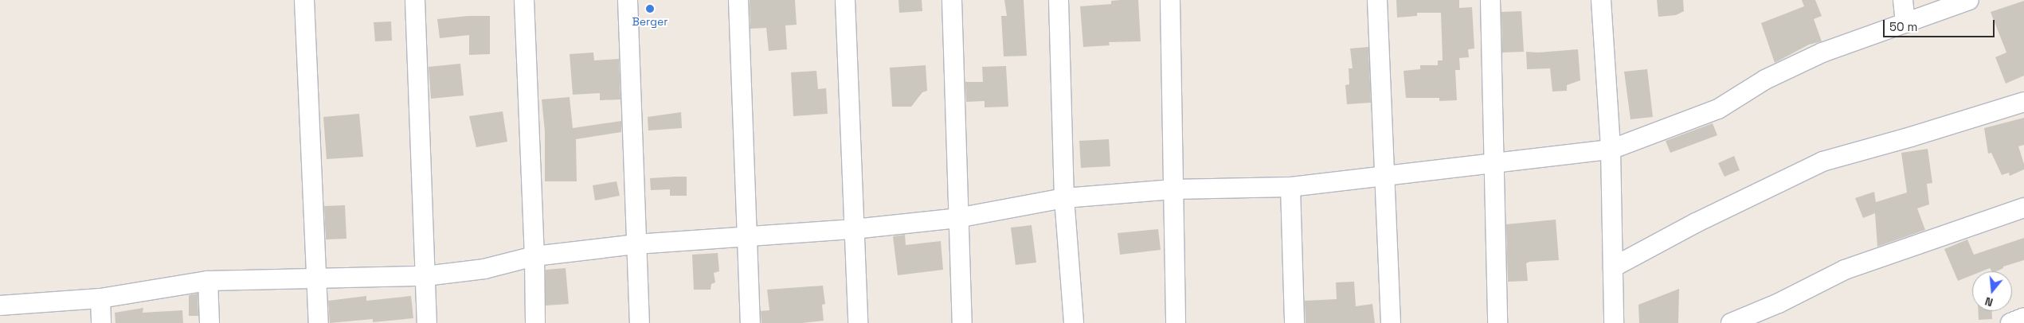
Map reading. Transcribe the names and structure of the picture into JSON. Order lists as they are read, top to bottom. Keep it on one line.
{"places":["Berger"],"scale_bar":"50 m","north":"bottom"}
